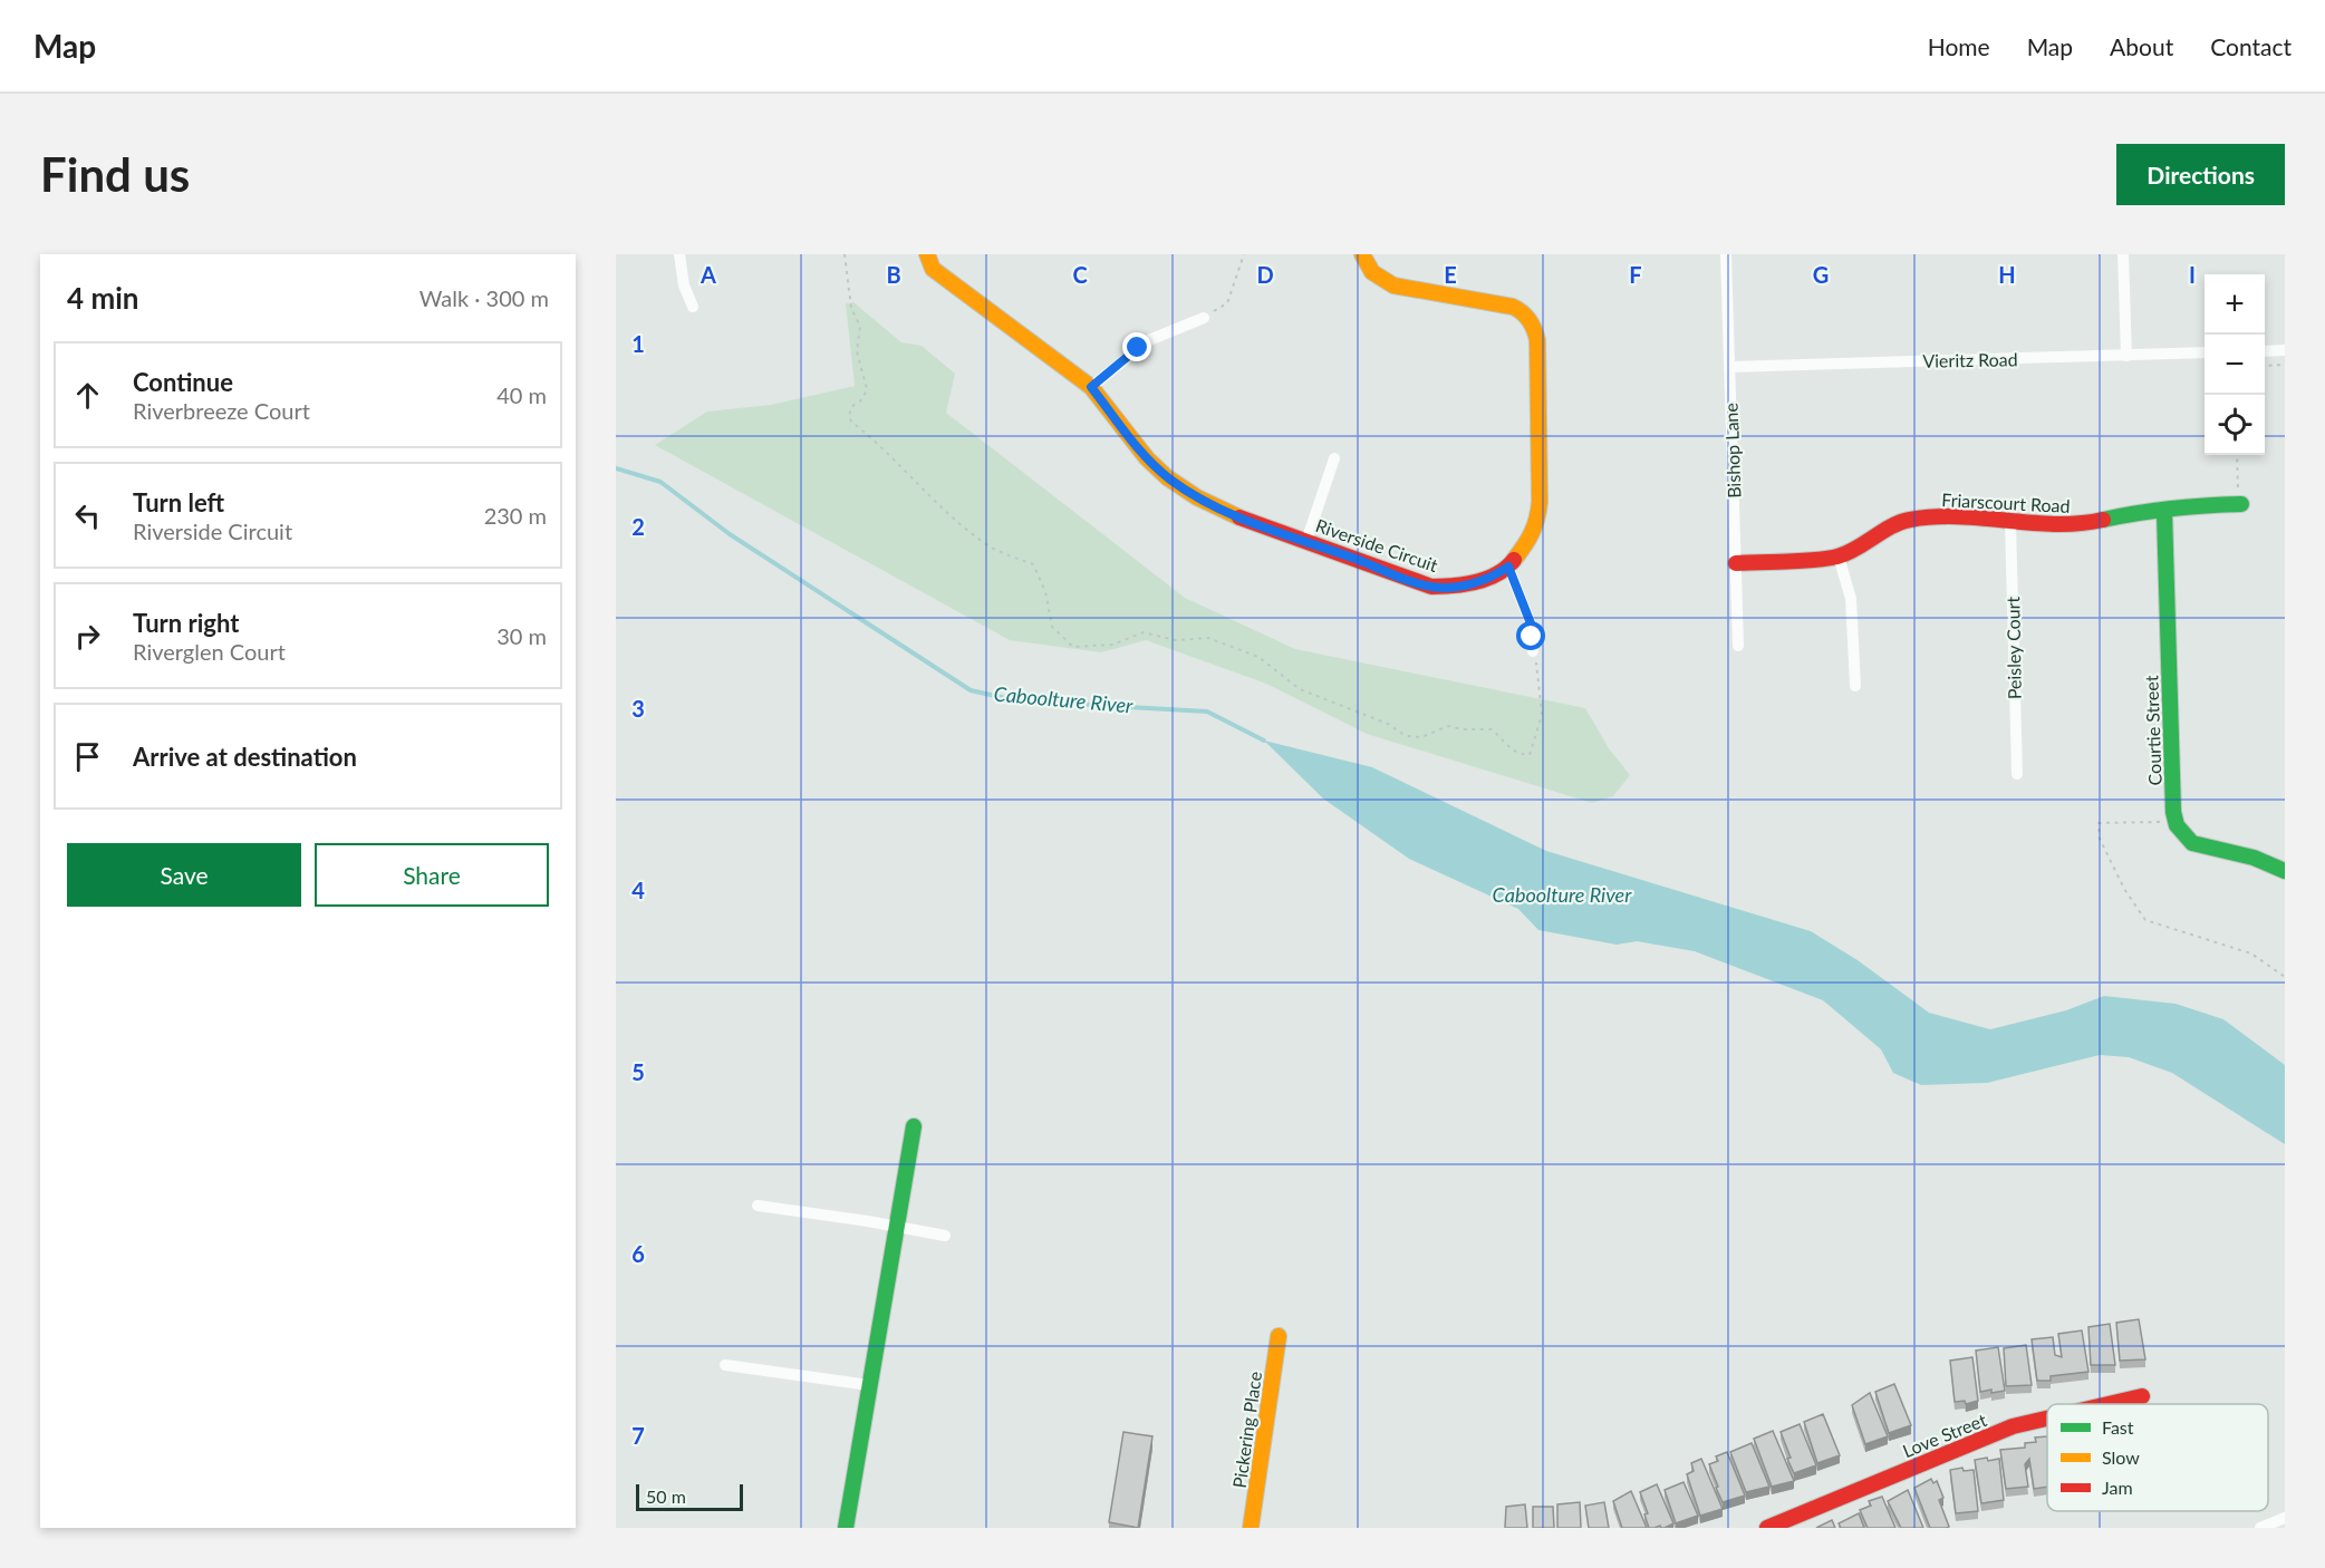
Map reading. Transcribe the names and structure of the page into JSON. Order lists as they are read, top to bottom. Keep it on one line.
{"streets":{"street":["Vieritz Road","Bishop Lane","Friarscourt Road","Riverside Circuit","Peisley Court","Courtie Street","Pickering Place","Love Street"]},"crossings":[["Vieritz Road","Bishop Lane"],["Bishop Lane","Friarscourt Road"],["Friarscourt Road","Peisley Court"],["Friarscourt Road","Courtie Street"]],"water":["Caboolture River"],"legend":["Fast","Slow","Jam"],"scale_bar":"50 m","page":{"header":"Map","nav":["Home","Map","About","Contact"],"buttons":["Directions",["Save","Share"]],"title":"Find us","heading":["4 min","Walk · 300 m"],"map_buttons":["+","−"],"list":[["Continue","Riverbreeze Court","40 m"],["Turn left","Riverside Circuit","230 m"],["Turn right","Riverglen Court","30 m"],"Arrive at destination"],"scale":"50 m"},"grid":{"columns":["A","B","C","D","E","F","G","H","I"],"rows":["1","2","3","4","5","6","7"]}}
